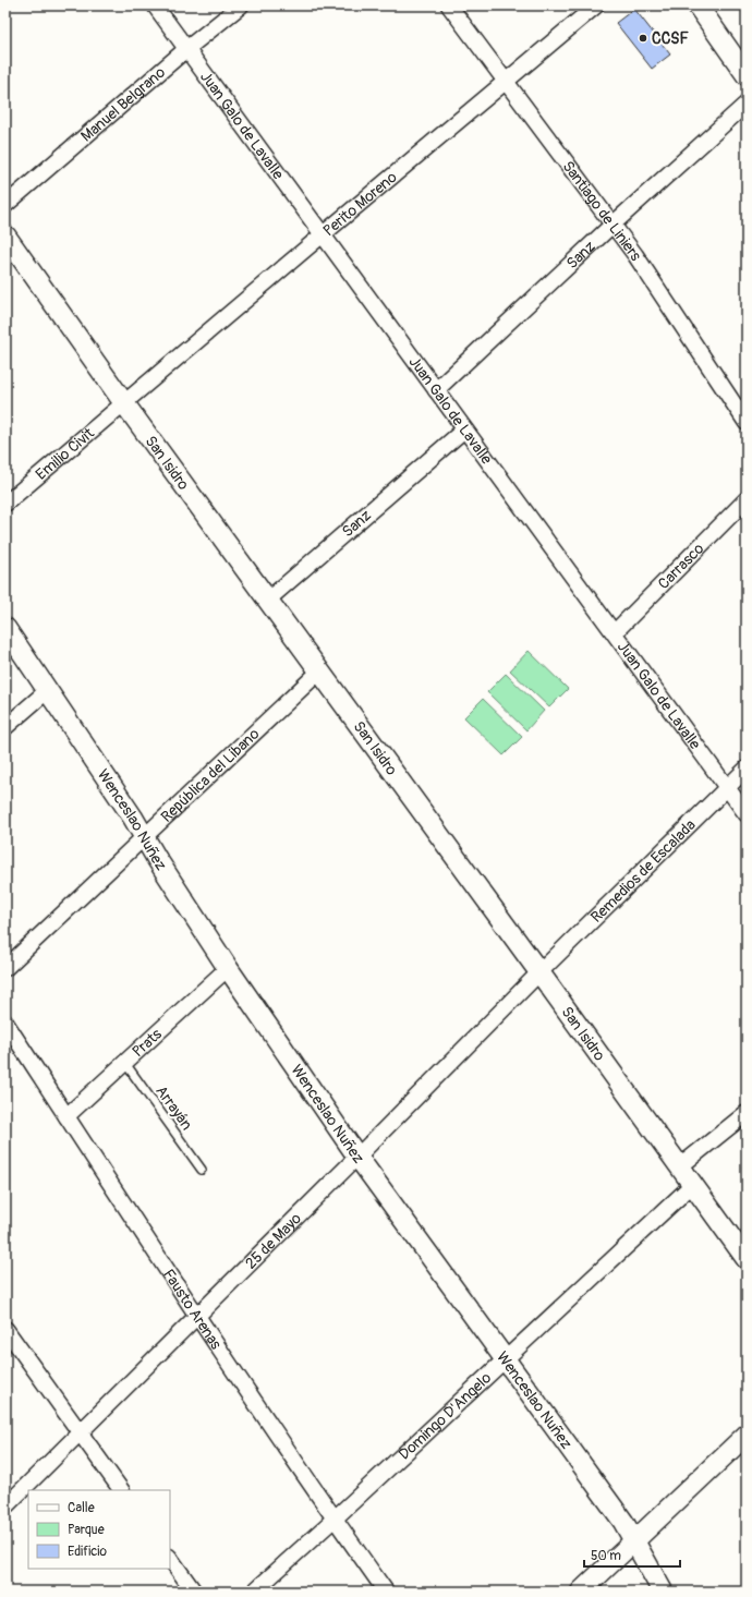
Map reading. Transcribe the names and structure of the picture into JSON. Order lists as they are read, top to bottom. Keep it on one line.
{"streets":{"street":["Manuel Belgrano","Juan Galo de Lavalle","Perito Moreno","Santiago de Liniers","Sanz","Emilio Civit","San Isidro","Carrasco","República del Libano","Wenceslao Nuñez","Remedios de Escalada","Prats","25 de Mayo","Fausto Arenas","Domingo D'Angelo"],"lane":["Arrayán"]},"crossings":[["Manuel Belgrano","Juan Galo de Lavalle"],["Juan Galo de Lavalle","Perito Moreno"],["Juan Galo de Lavalle","Sanz"],["Juan Galo de Lavalle","Carrasco"],["Juan Galo de Lavalle","Remedios de Escalada"],["Perito Moreno","Santiago de Liniers"],["Perito Moreno","Emilio Civit"],["Perito Moreno","San Isidro"],["Santiago de Liniers","Sanz"],["Sanz","San Isidro"],["Emilio Civit","San Isidro"],["San Isidro","República del Libano"],["San Isidro","Remedios de Escalada"],["San Isidro","25 de Mayo"],["San Isidro","Domingo D'Angelo"],["República del Libano","Wenceslao Nuñez"],["Wenceslao Nuñez","Prats"],["Wenceslao Nuñez","25 de Mayo"],["Wenceslao Nuñez","Domingo D'Angelo"],["Remedios de Escalada","25 de Mayo"],["Prats","Arrayán"],["Prats","Fausto Arenas"],["25 de Mayo","Fausto Arenas"],["Fausto Arenas","Domingo D'Angelo"]],"places":["CCSF"],"legend":["Calle","Parque","Edificio"],"scale_bar":"50 m"}
